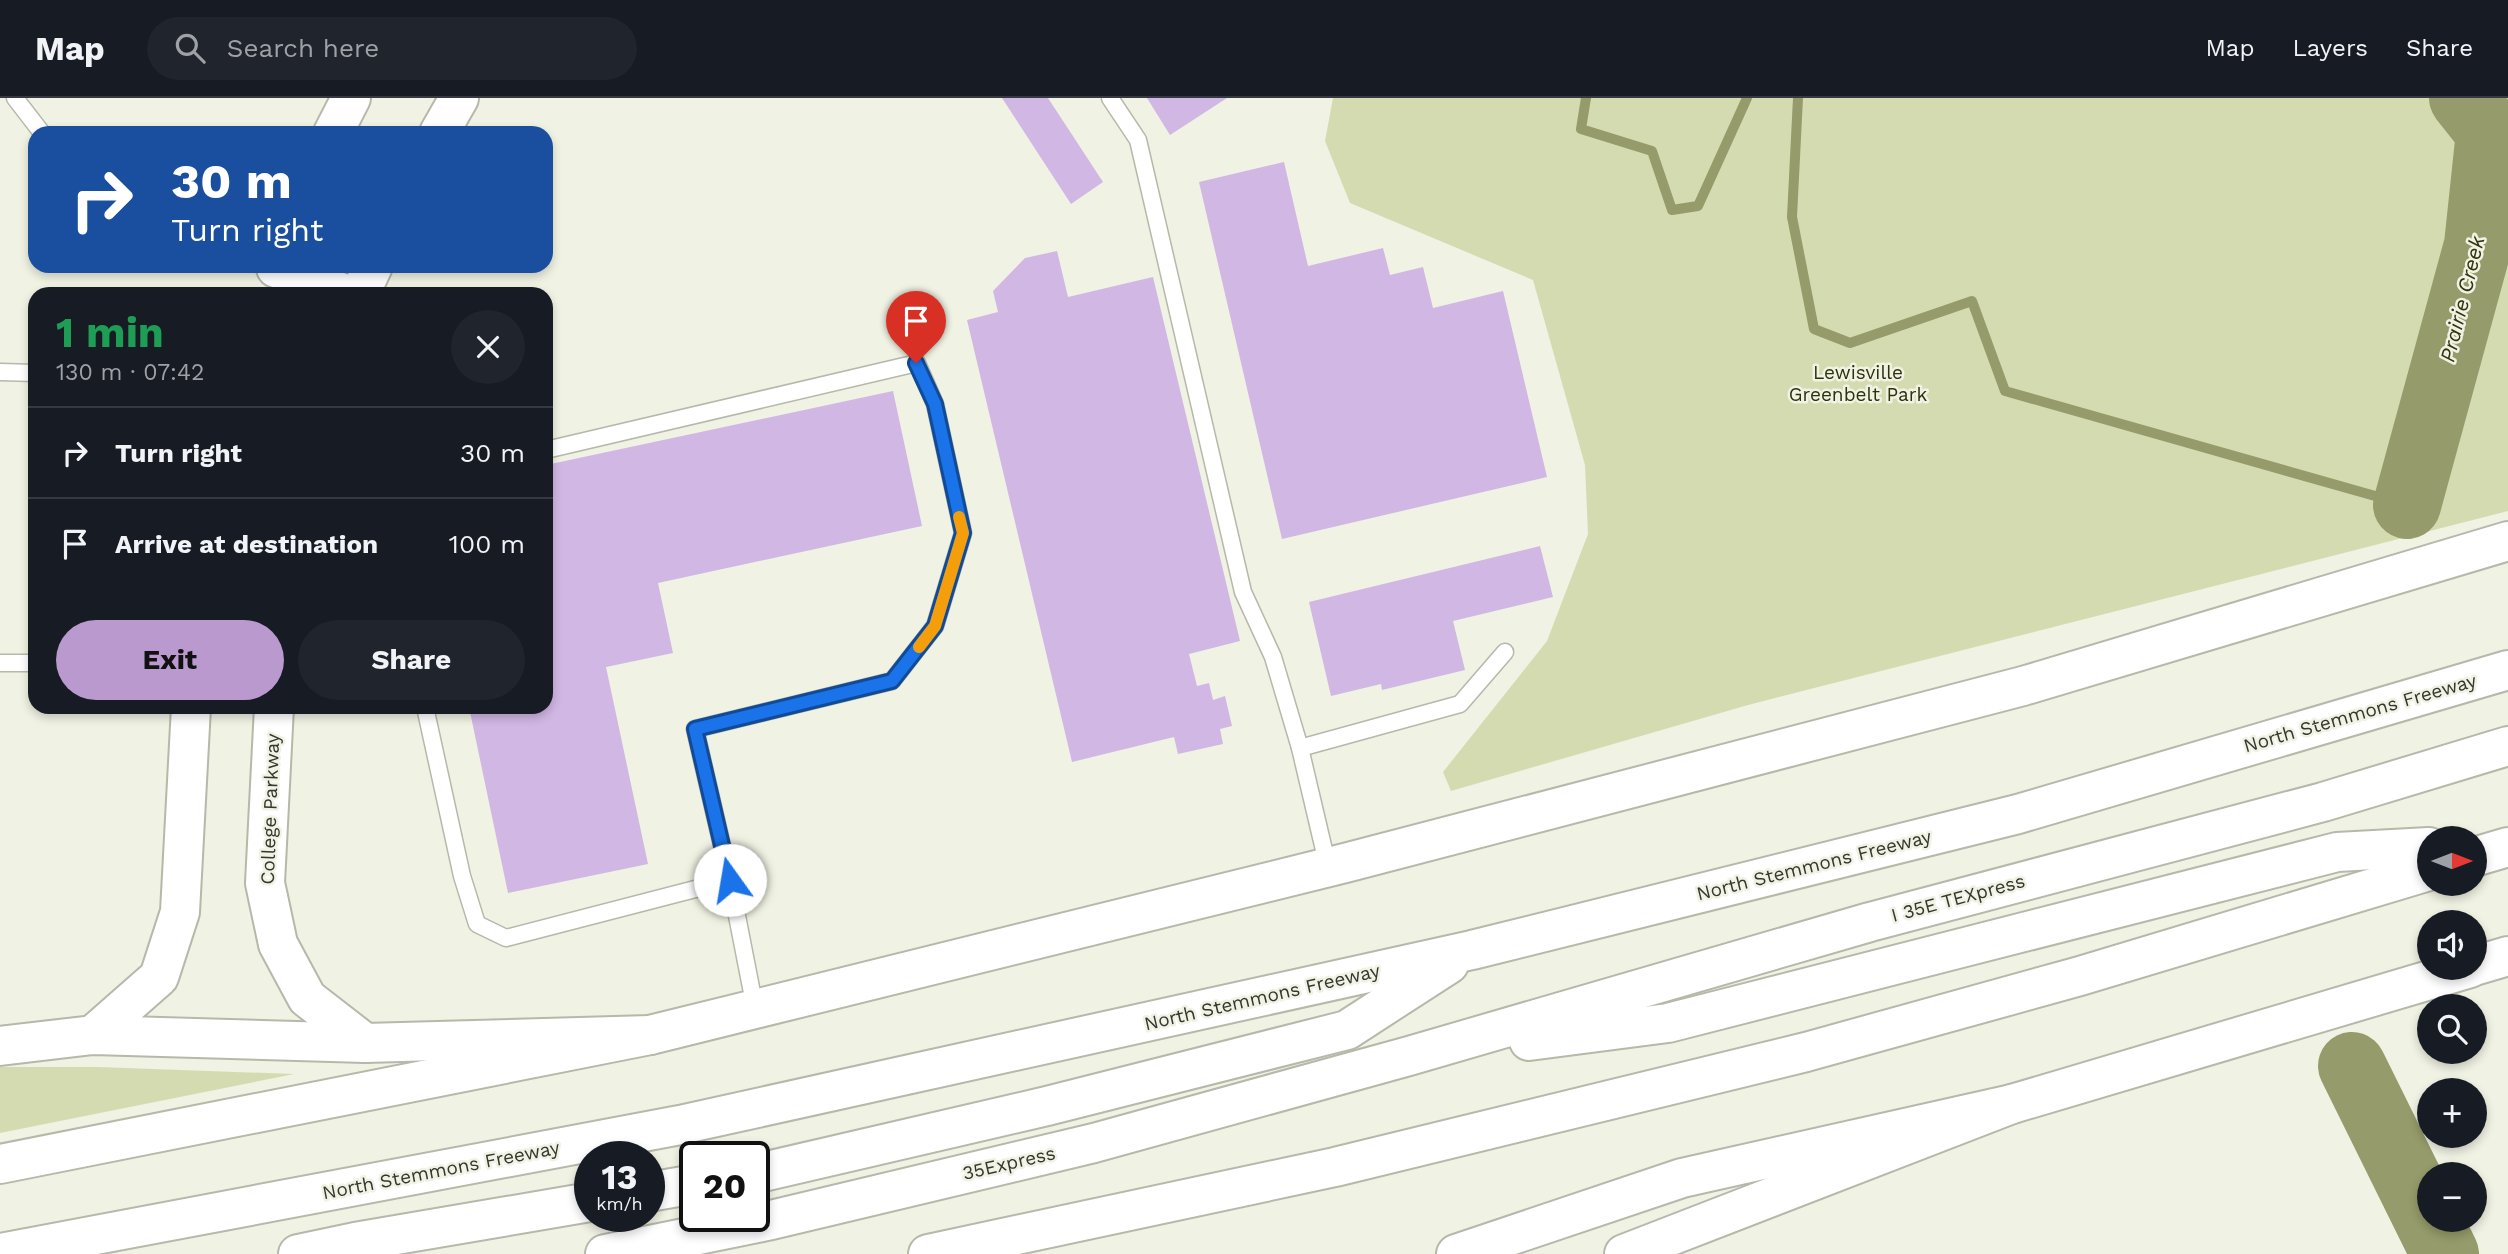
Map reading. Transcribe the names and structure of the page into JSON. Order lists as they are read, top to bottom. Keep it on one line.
{"streets":{"main road":["North Stemmons Freeway","College Parkway","I 35E TEXpress","35Express"]},"crossings":[["I 35E TEXpress","35Express"]],"water":["Prairie Creek"],"parks":["Lewisville Greenbelt Park"],"north":"right","page":{"header":"Map","search":"Search here","nav":["Map","Layers","Share"],"turn":["30 m","Turn right"],"heading":["1 min","130 m · 07:42"],"list":[{"name":"Turn right","value":"30 m"},{"name":"Arrive at destination","value":"100 m"}],"buttons":["Exit","Share"],"map_buttons":["+","−"],"speed":"13 km/h","limit":"20"}}
